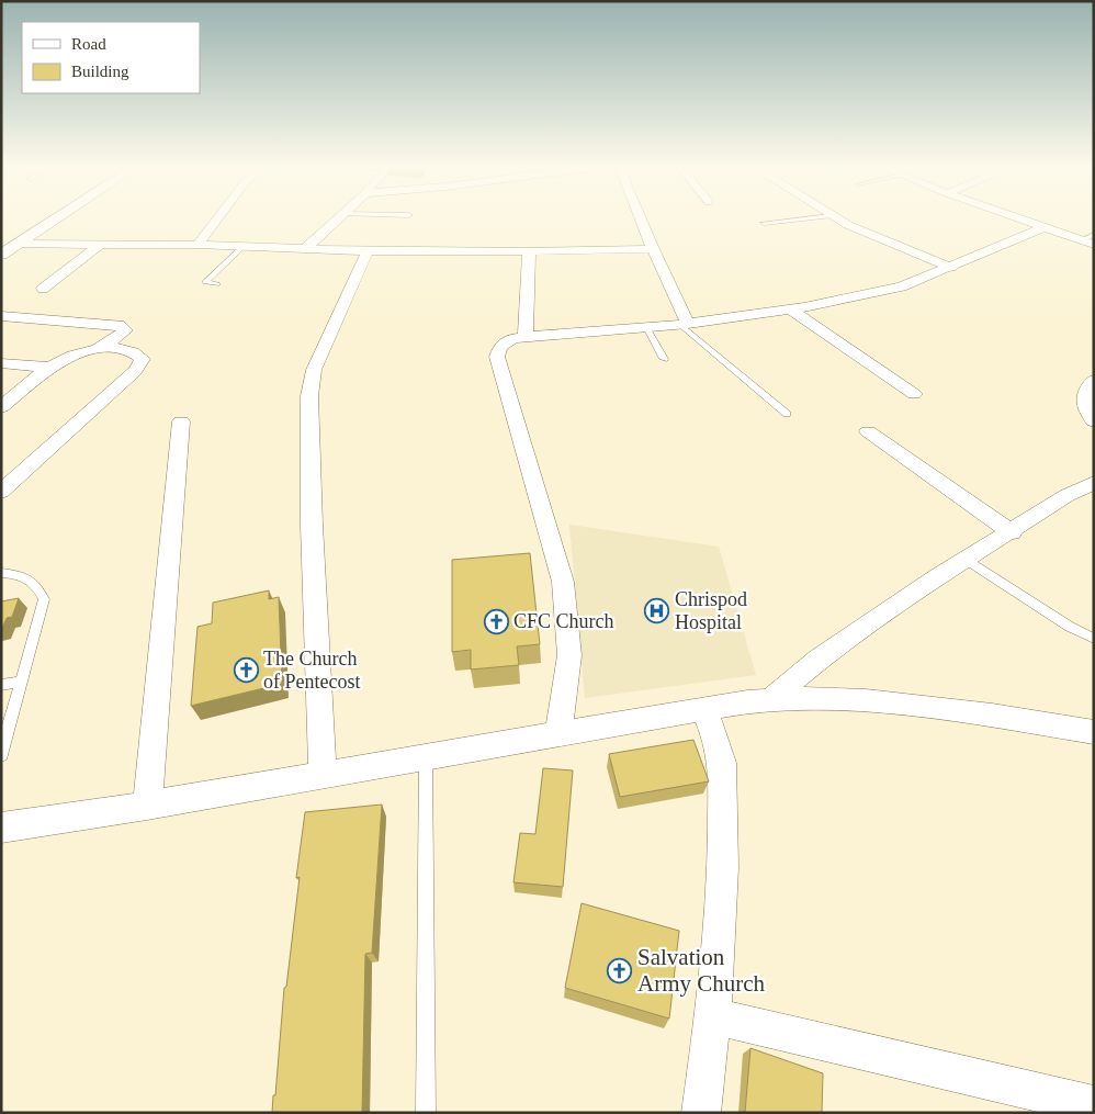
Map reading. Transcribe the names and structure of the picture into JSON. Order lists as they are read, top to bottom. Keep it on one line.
{"places":{"hospital":["Chrispod Hospital"],"church":["CFC Church","The Church of Pentecost","Salvation Army Church"]},"legend":["Road","Building"]}
